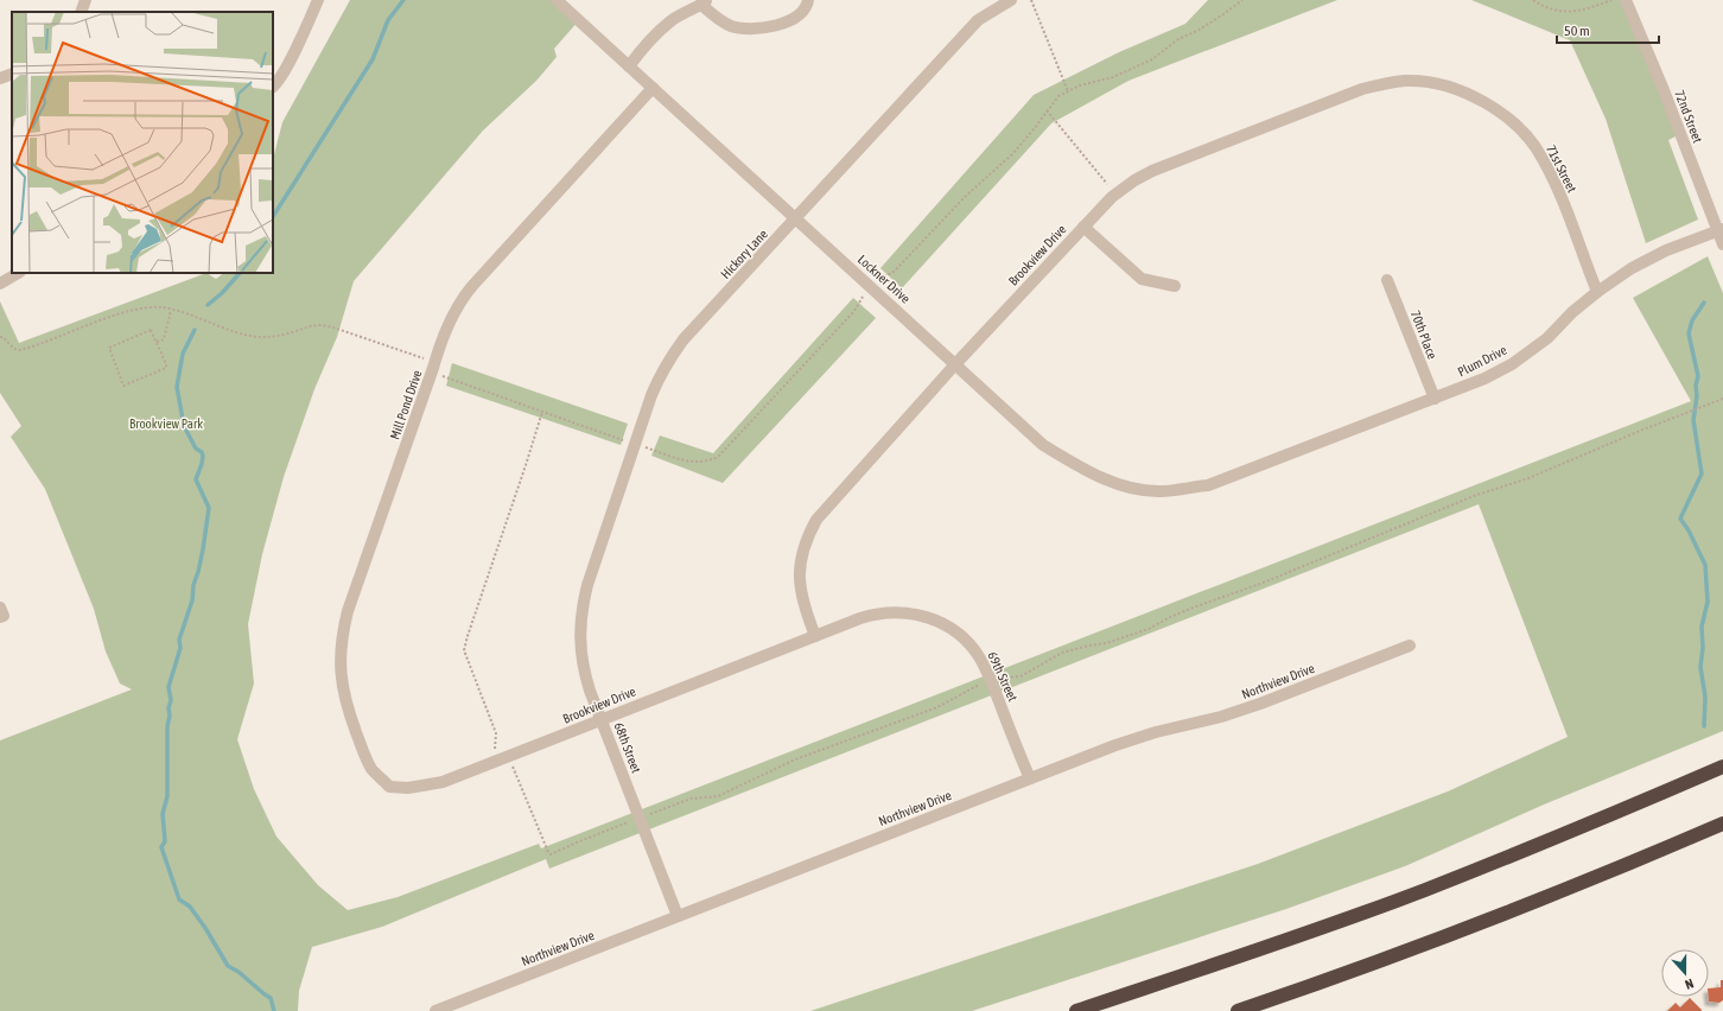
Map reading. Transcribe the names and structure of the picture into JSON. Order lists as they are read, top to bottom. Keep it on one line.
{"streets":{"street":["72nd Street","71st Street","Hickory Lane","Brookview Drive","Lockner Drive","70th Place","Plum Drive","Mill Pond Drive","69th Street","Northview Drive","68th Street"]},"crossings":[["72nd Street","Plum Drive"],["71st Street","Brookview Drive"],["71st Street","Plum Drive"],["Hickory Lane","Lockner Drive"],["Hickory Lane","68th Street"],["Brookview Drive","Lockner Drive"],["Brookview Drive","Mill Pond Drive"],["Brookview Drive","69th Street"],["Brookview Drive","68th Street"],["Lockner Drive","Plum Drive"],["Lockner Drive","Mill Pond Drive"],["70th Place","Plum Drive"],["69th Street","Northview Drive"],["Northview Drive","68th Street"]],"parks":["Brookview Park"],"scale_bar":"50 m","north":"bottom"}
